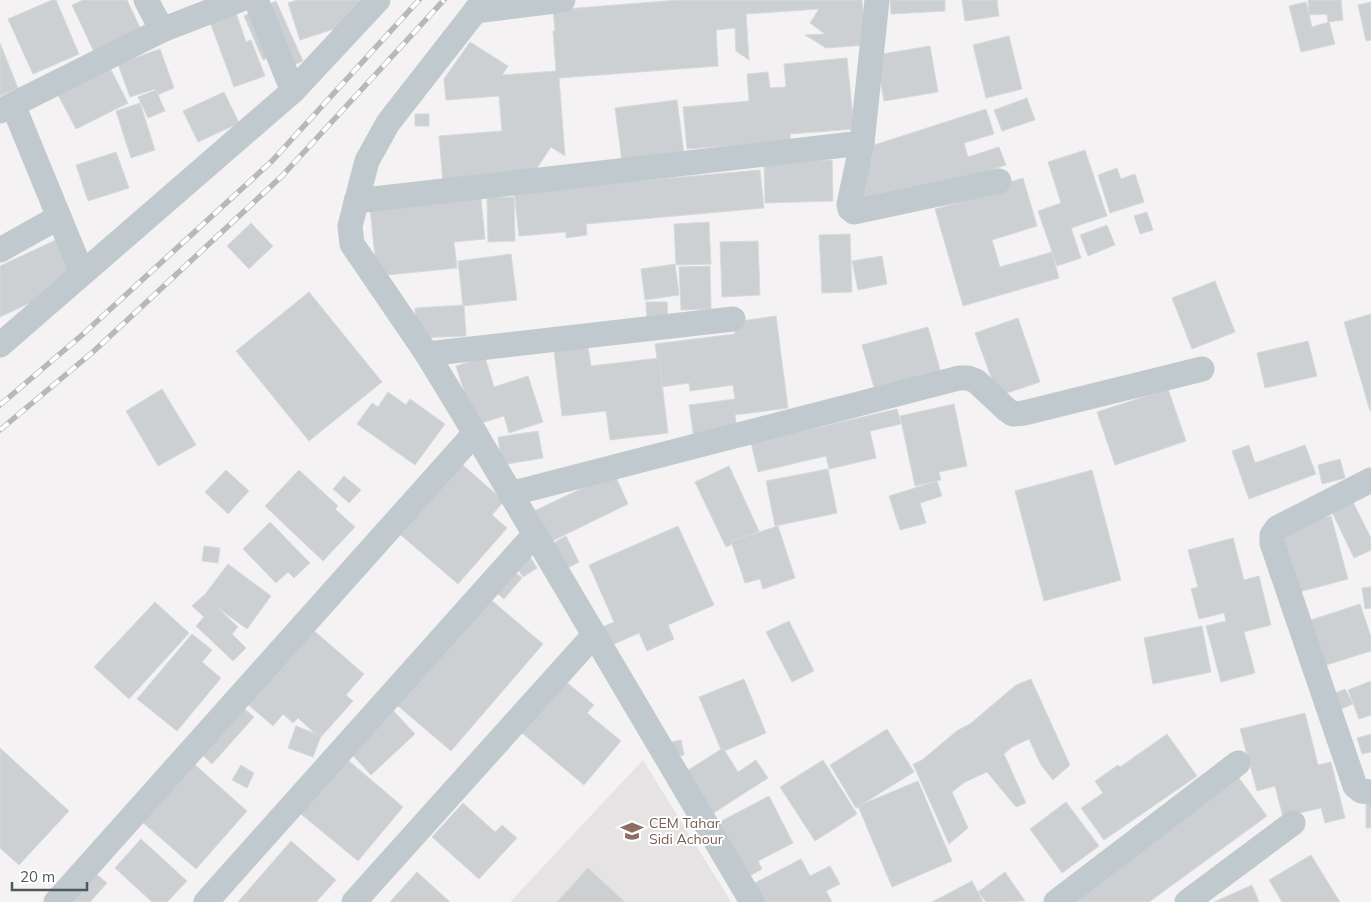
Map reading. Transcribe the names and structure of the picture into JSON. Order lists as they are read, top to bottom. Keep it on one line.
{"places":{"school or university":["CEM Tahar Sidi Achour"]},"scale_bar":"20 m"}
